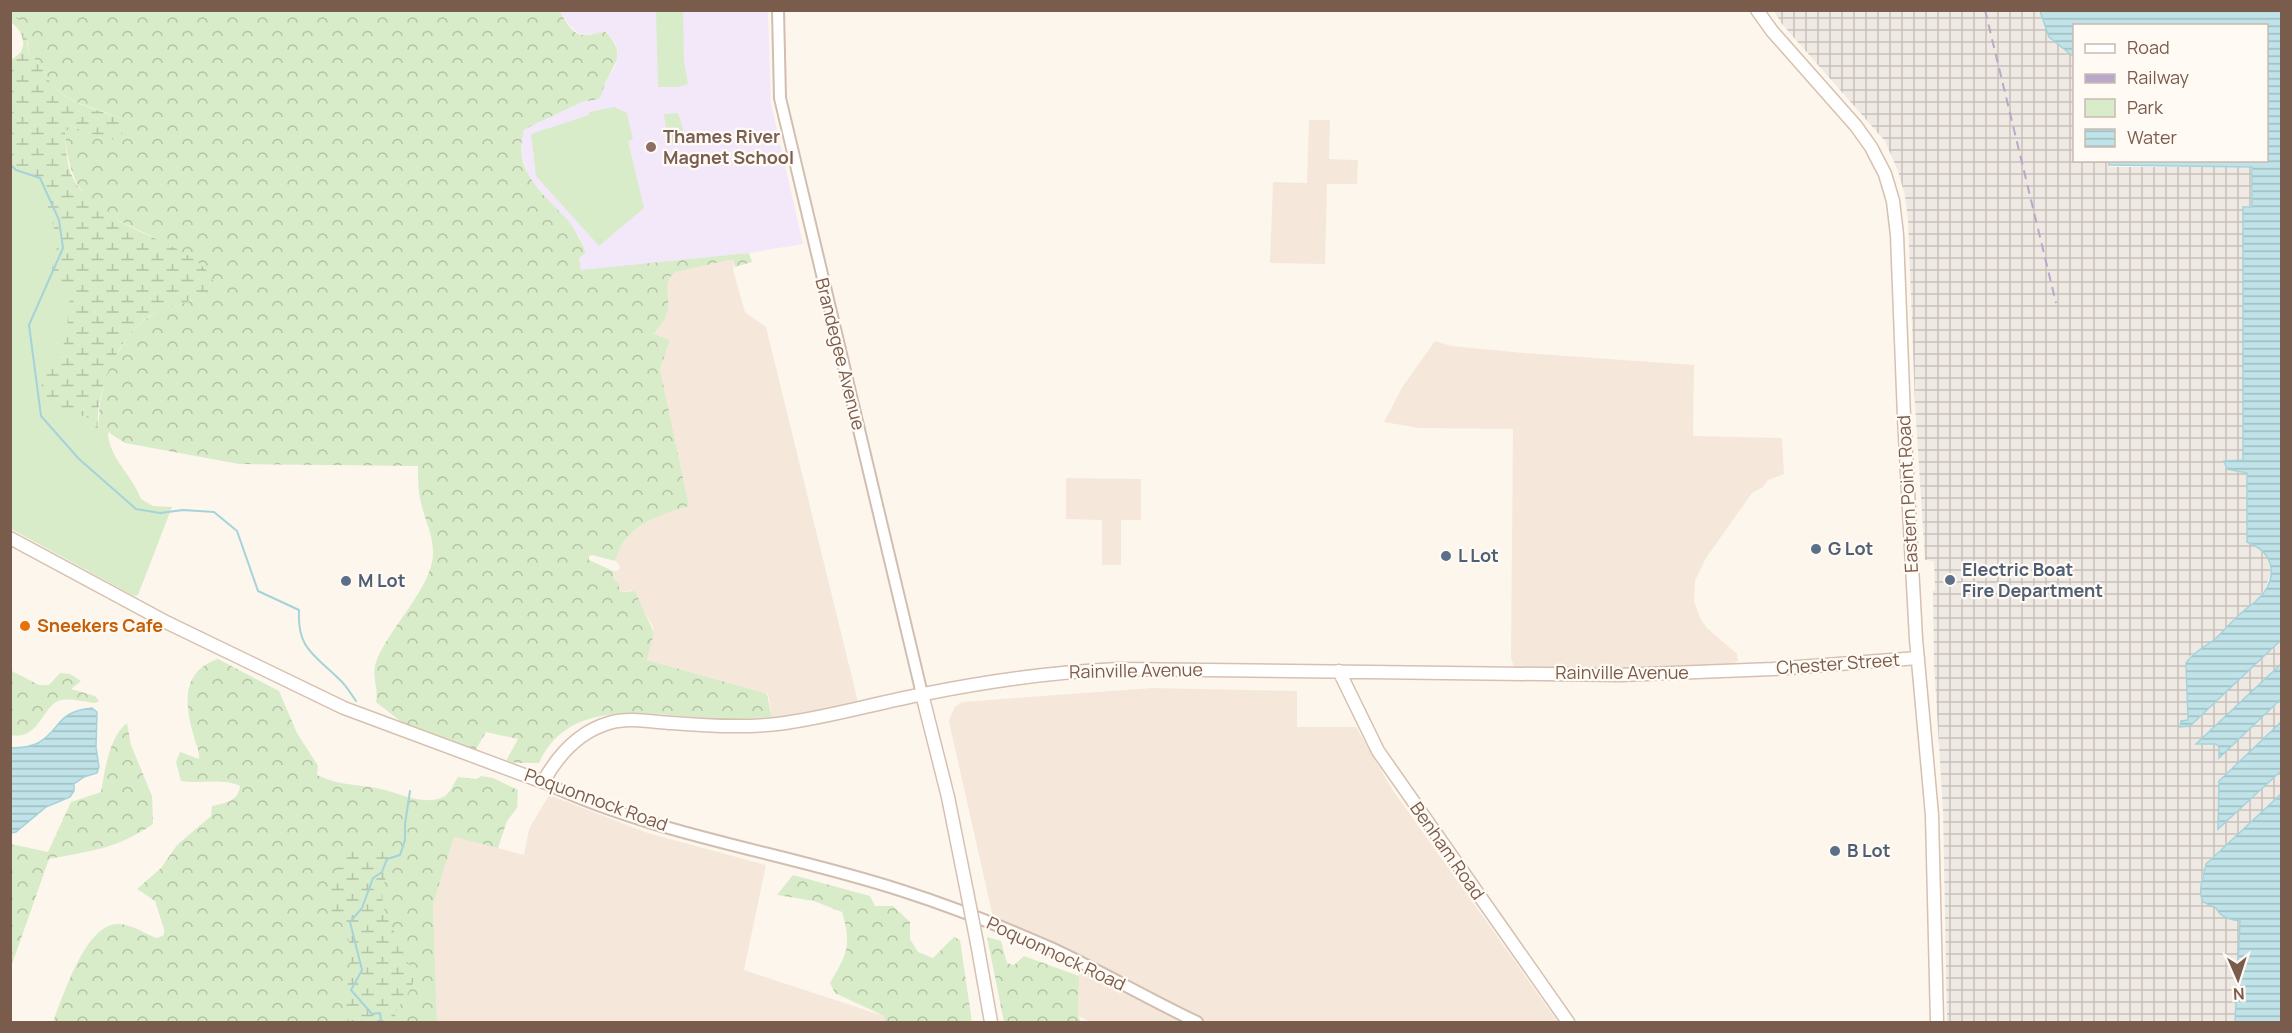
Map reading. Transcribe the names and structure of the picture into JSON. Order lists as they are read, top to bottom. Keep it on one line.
{"streets":{"main road":["Eastern Point Road","Chester Street","Rainville Avenue","Poquonnock Road","Benham Road"],"street":["Brandegee Avenue"]},"crossings":[["Brandegee Avenue","Rainville Avenue"],["Eastern Point Road","Chester Street"],["Chester Street","Rainville Avenue"],["Rainville Avenue","Poquonnock Road"],["Rainville Avenue","Benham Road"]],"places":["Thames River Magnet School","G Lot","L Lot","Electric Boat Fire Department","M Lot","Sneekers Cafe","B Lot"],"legend":["Road","Railway","Park","Water"],"north":"bottom"}
